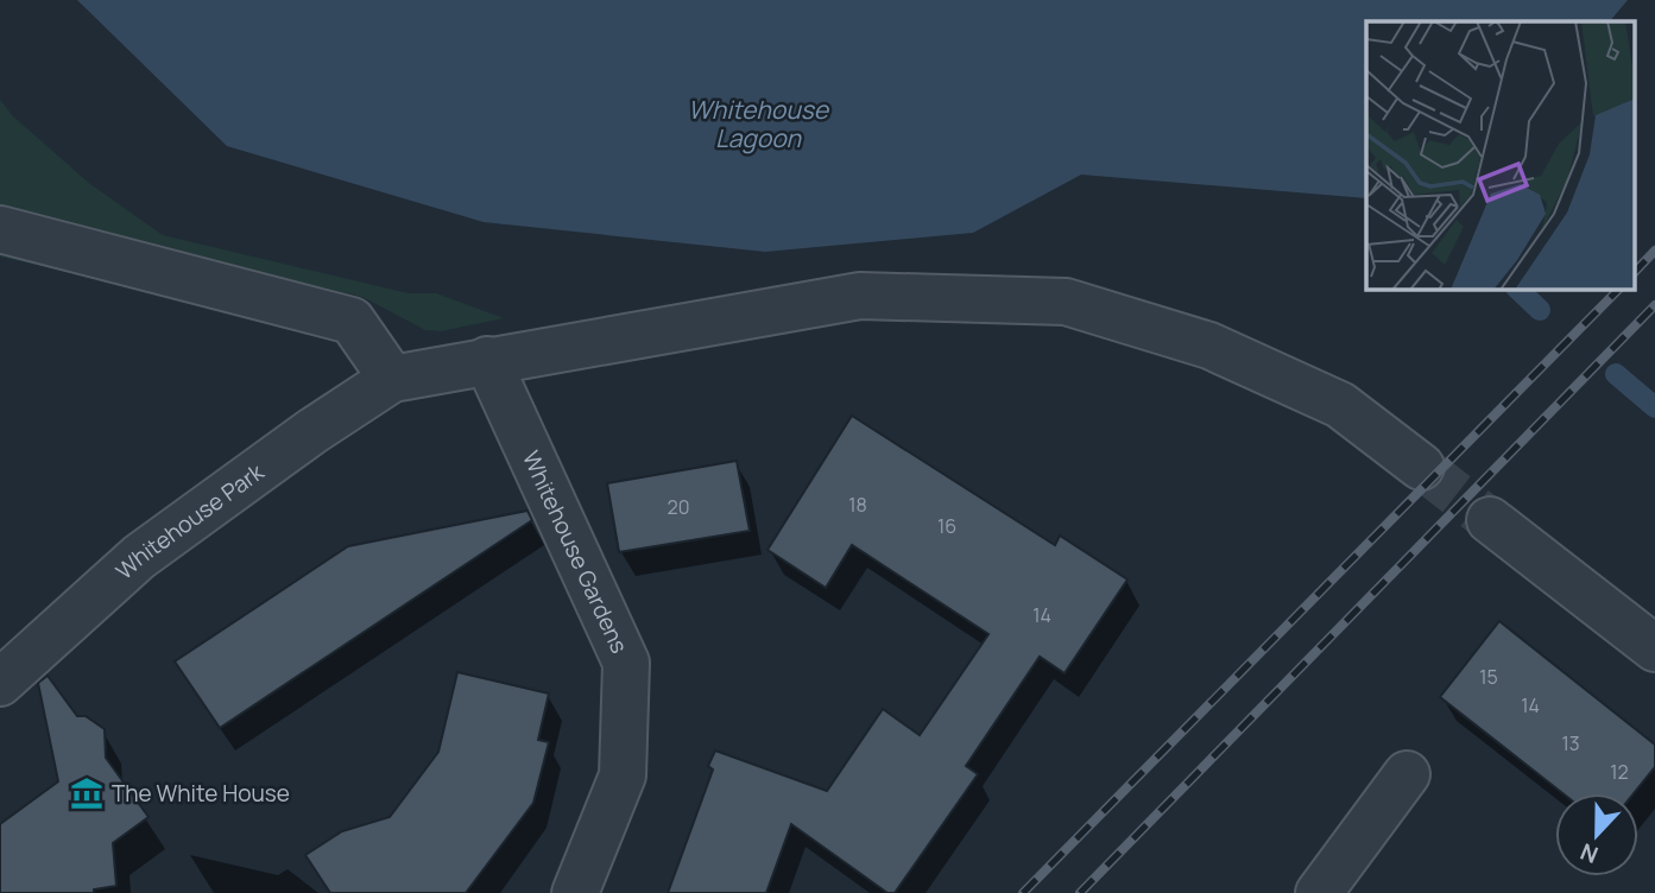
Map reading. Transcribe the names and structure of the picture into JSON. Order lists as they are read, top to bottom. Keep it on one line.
{"streets":{"street":["Whitehouse Park","Whitehouse Gardens"]},"water":["Whitehouse Lagoon"],"places":{"museum":["The White House"]},"house_numbers":["18","20","16","14","15","14","13","12"],"north":"bottom"}
